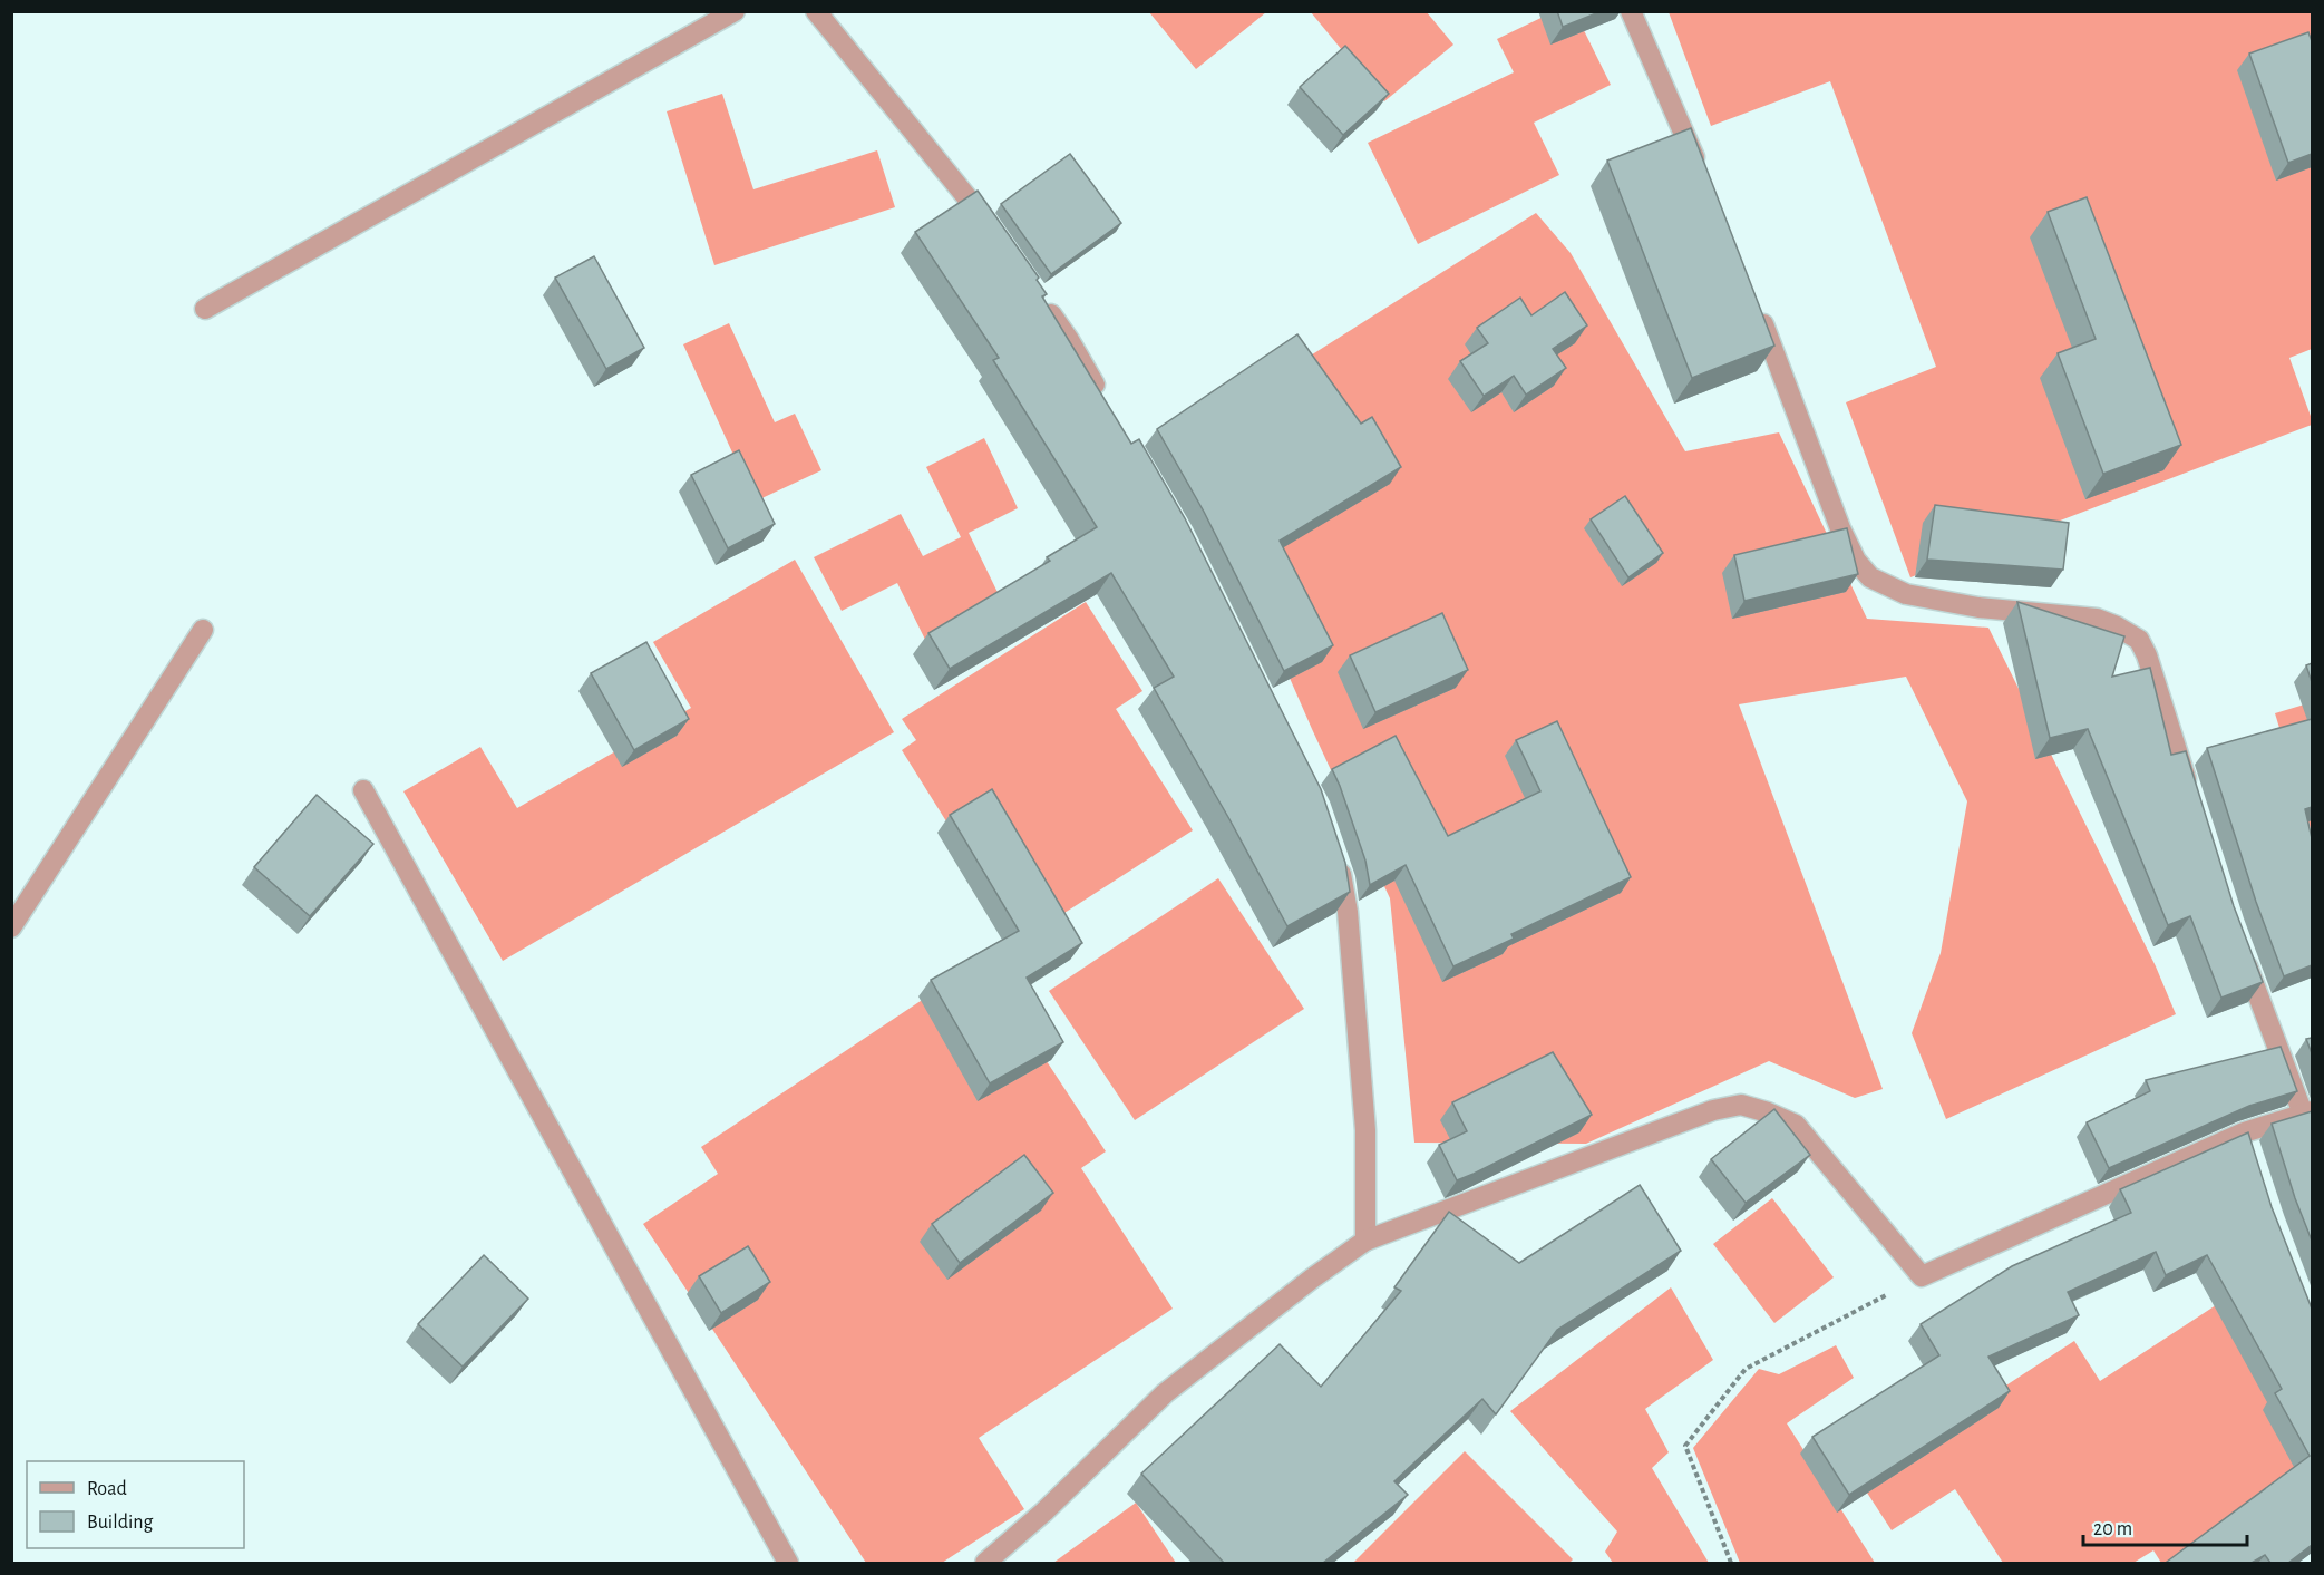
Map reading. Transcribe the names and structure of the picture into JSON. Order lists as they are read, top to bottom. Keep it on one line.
{"legend":["Road","Building"],"scale_bar":"20 m"}
